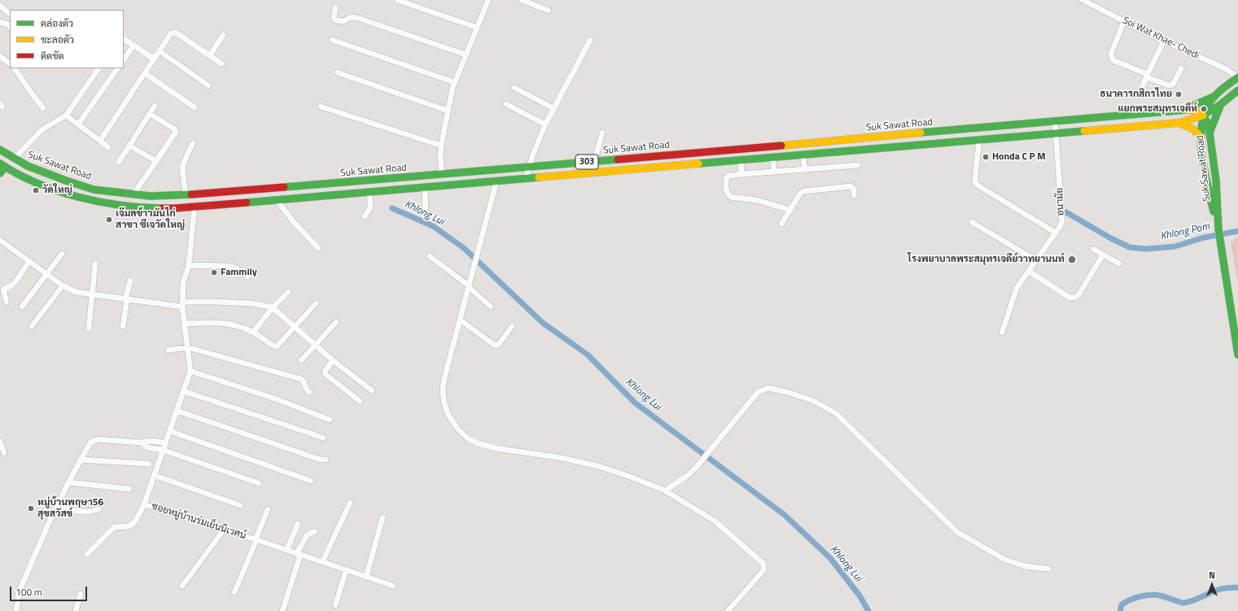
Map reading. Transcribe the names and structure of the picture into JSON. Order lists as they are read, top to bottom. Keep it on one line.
{"streets":{"main road":["Suk Sawat Road","303"],"street":["Soi Wat Khae- Chedi","อนามัย","ซอยหมู่บ้านร่มเย็นนิเวศน์"]},"crossings":[["Soi Wat Khae- Chedi","Suk Sawat Road"],["Suk Sawat Road","303"],["Suk Sawat Road","อนามัย"],["303","อนามัย"],["303","ซอยหมู่บ้านร่มเย็นนิเวศน์"]],"water":["Khlong Lui","Khlong Pom"],"places":["ธนาคารกสิกรไทย","แยกพระสมุทรเจดีห์","Honda C P M","วัดใหญ่","เจ๊มลข้าวมันไก่ สาขา ซีเจวัดใหญ่","โรงพยาบาลพระสมุทรเจดีย์วาทยานนท์","Fammily","หมู่บ้านพฤษา56 สุขสวัสข์"],"legend":["คล่องตัว","ชะลอตัว","ติดขัด"],"scale_bar":"100 m","north":"top"}
